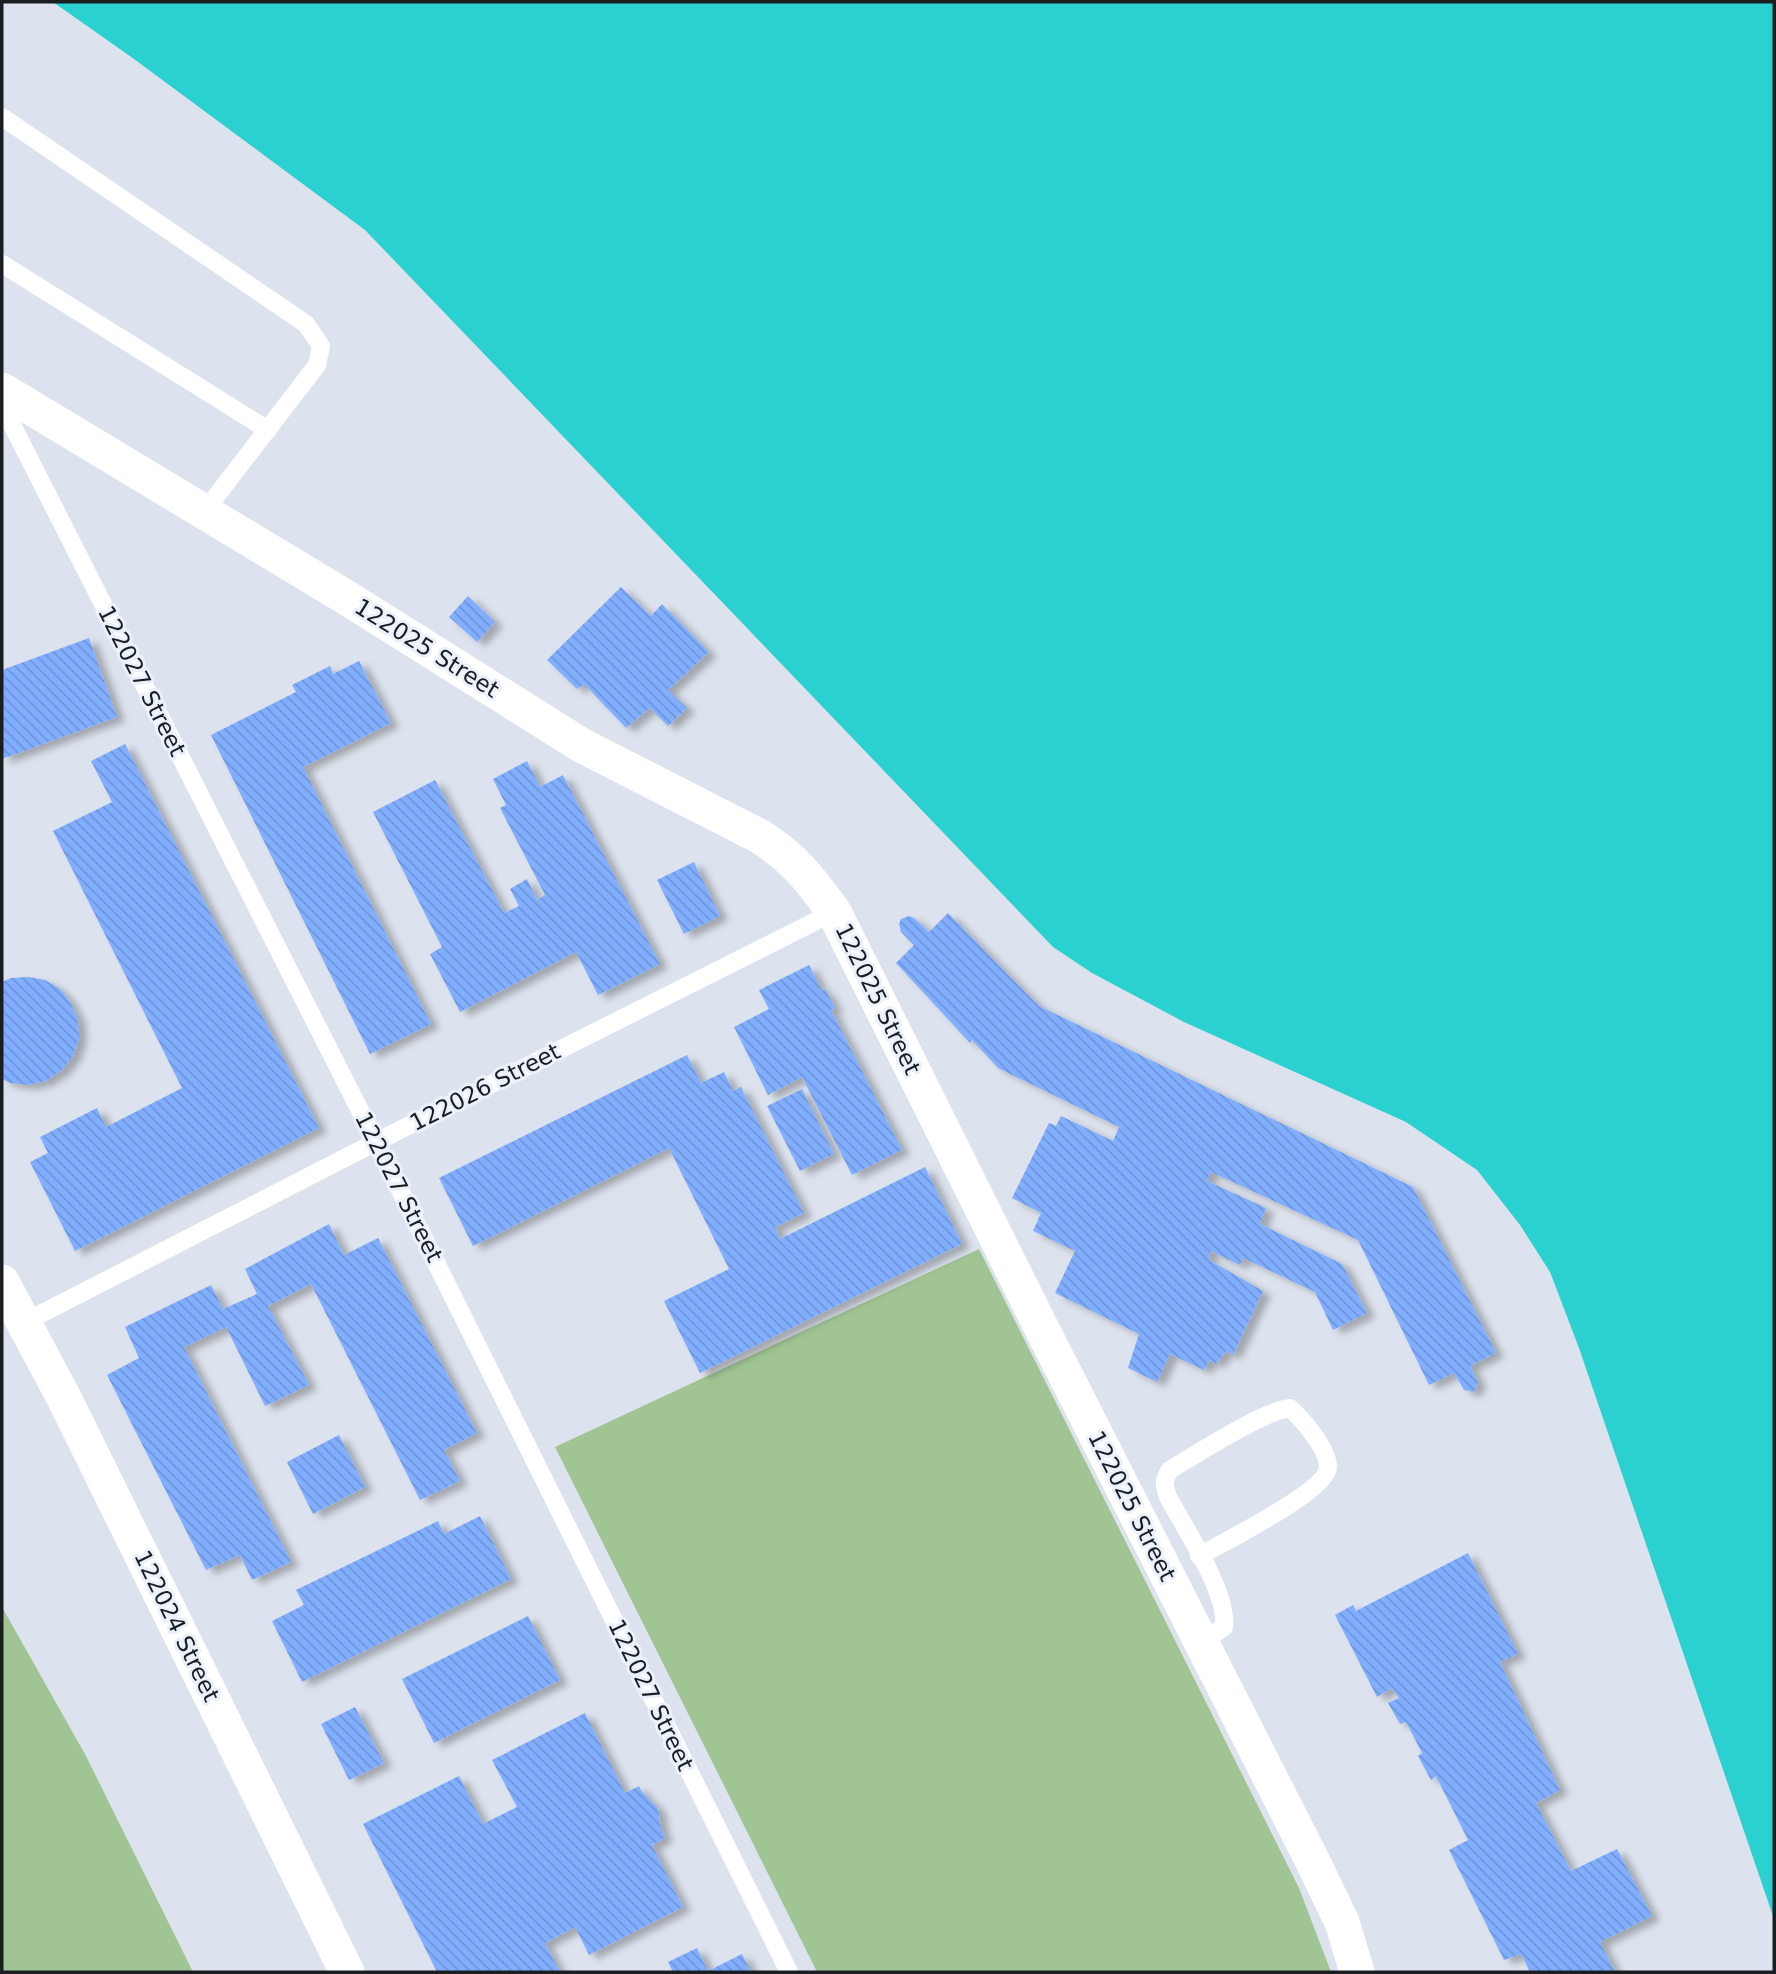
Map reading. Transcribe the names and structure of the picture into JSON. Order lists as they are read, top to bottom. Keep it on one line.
{"streets":{"street":["122025 Street","122024 Street"],"lane":["122027 Street","122026 Street"]},"crossings":[["122025 Street","122026 Street"],["122027 Street","122026 Street"],["122026 Street","122024 Street"]]}
